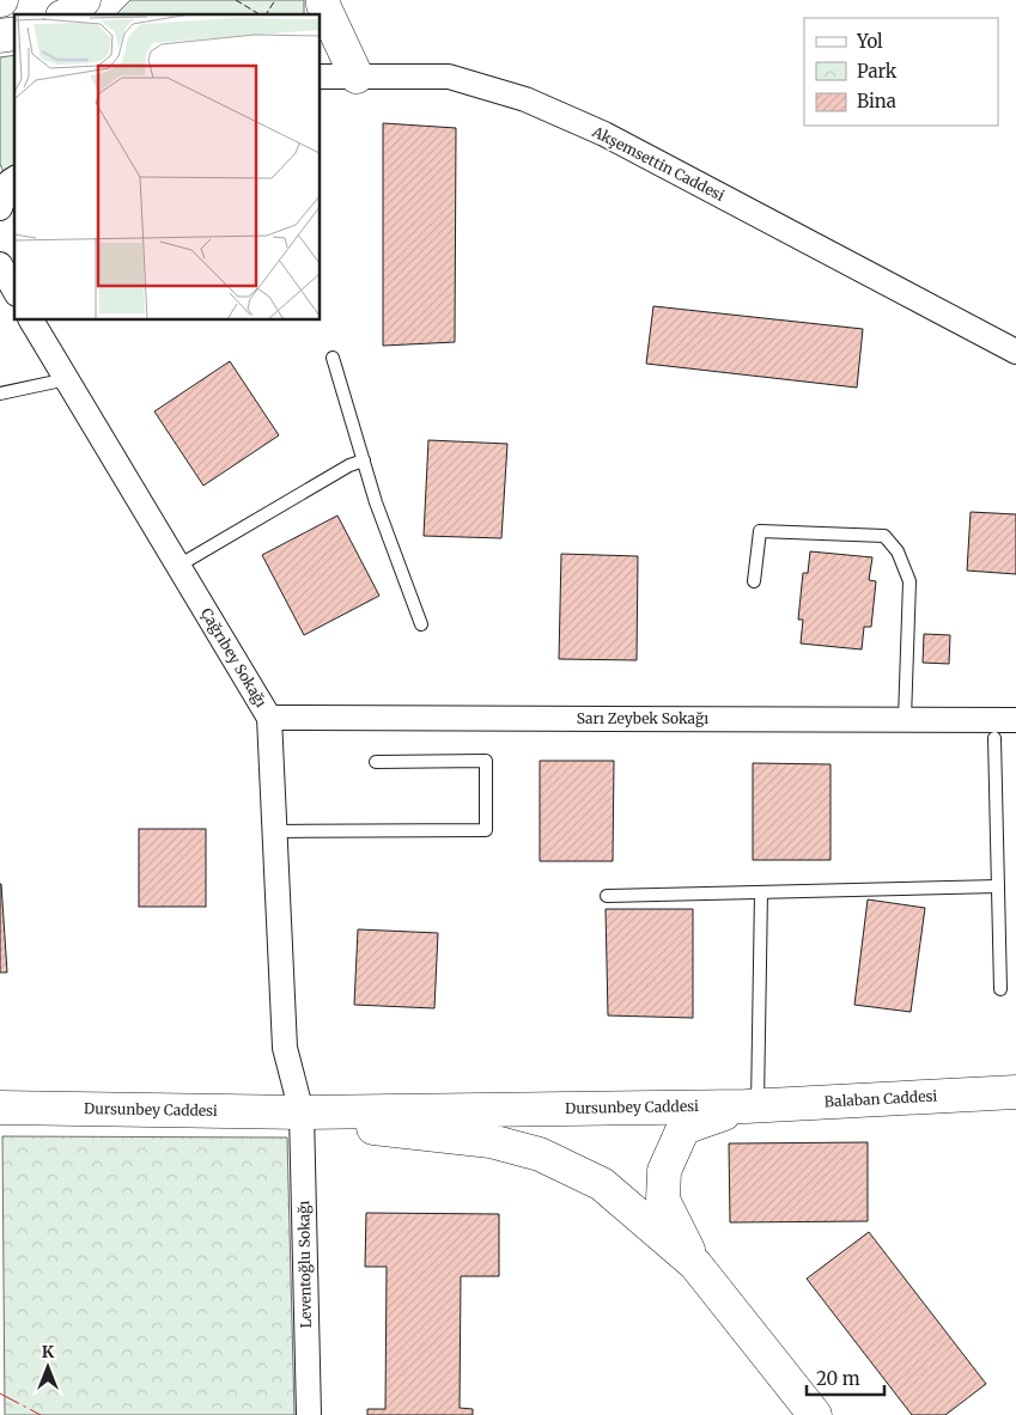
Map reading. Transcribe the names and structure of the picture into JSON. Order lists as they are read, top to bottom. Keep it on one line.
{"streets":{"main road":["Balaban Caddesi","Dursunbey Caddesi"],"street":["Akşemsettin Caddesi","Çağrıbey Sokağı","Sarı Zeybek Sokağı","Leventoğlu Sokağı"]},"crossings":[["Çağrıbey Sokağı","Sarı Zeybek Sokağı"],["Çağrıbey Sokağı","Dursunbey Caddesi"],["Çağrıbey Sokağı","Leventoğlu Sokağı"],["Balaban Caddesi","Dursunbey Caddesi"],["Dursunbey Caddesi","Leventoğlu Sokağı"]],"legend":["Yol","Park","Bina"],"scale_bar":"20 m","north":"top"}
